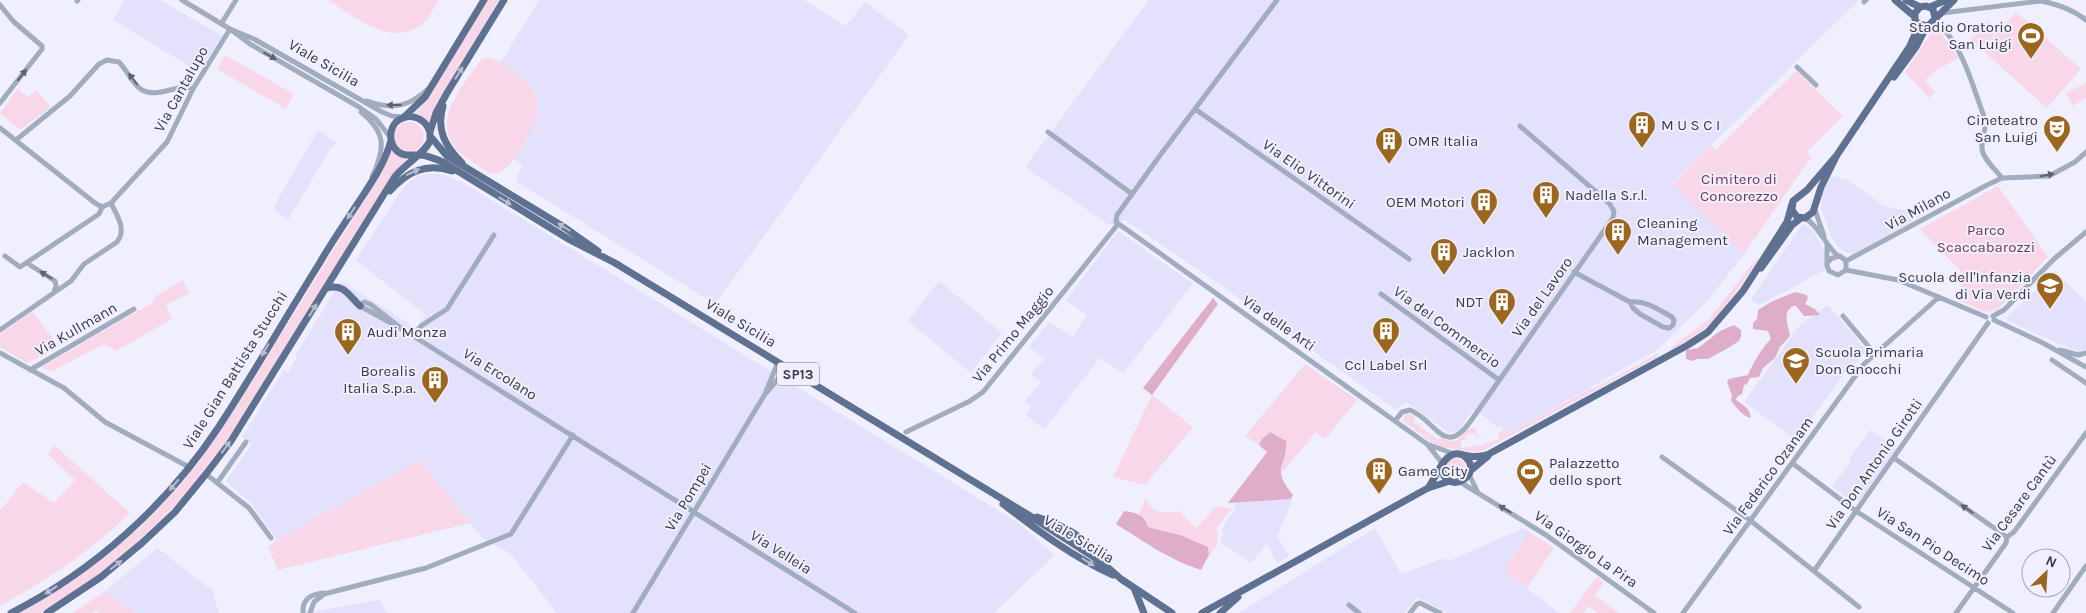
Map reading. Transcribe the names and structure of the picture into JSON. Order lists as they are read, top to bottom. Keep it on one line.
{"streets":{"main road":["Viale Sicilia","Viale Gian Battista Stucchi","SP13"],"street":["Via Cantalupo","Via Elio Vittorini","Via Milano","Via del Lavoro","Via delle Arti","Via del Commercio","Via Kullmann","Via Primo Maggio","Via Ercolano","Via Don Antonio Girotti","Via Federico Ozanam","Via Pompei","Via Cesare Cantù","Via San Pio Decimo","Via Giorgio La Pira","Via Velleia"]},"crossings":[["Viale Sicilia","Via Cantalupo"],["Viale Sicilia","Viale Gian Battista Stucchi"],["Viale Sicilia","Via Pompei"],["Via Elio Vittorini","Via Primo Maggio"],["Via del Lavoro","Via delle Arti"],["Via del Lavoro","Via del Commercio"],["Via delle Arti","Via Primo Maggio"],["Via delle Arti","Via Giorgio La Pira"],["Via Ercolano","Via Pompei"],["Via Ercolano","Via Velleia"],["Via Don Antonio Girotti","Via San Pio Decimo"],["Via Federico Ozanam","Via San Pio Decimo"],["Via Pompei","Via Velleia"],["Via Cesare Cantù","Via San Pio Decimo"]],"one_way":["Via Giorgio La Pira"],"parks":["Cimitero di Concorezzo","Parco Scaccabarozzi"],"places":{"sports":["Stadio Oratorio San Luigi","Palazzetto dello sport"],"building":["M U S C I","OMR Italia","Nadella S.r.l.","OEM Motori","Cleaning Management","Jacklon","NDT","Ccl Label Srl","Audi Monza","Borealis Italia S.p.a.","Game City"],"theatre":["Cineteatro San Luigi"],"school or university":["Scuola dell'Infanzia di Via Verdi","Scuola Primaria Don Gnocchi"]},"north":"top right"}
